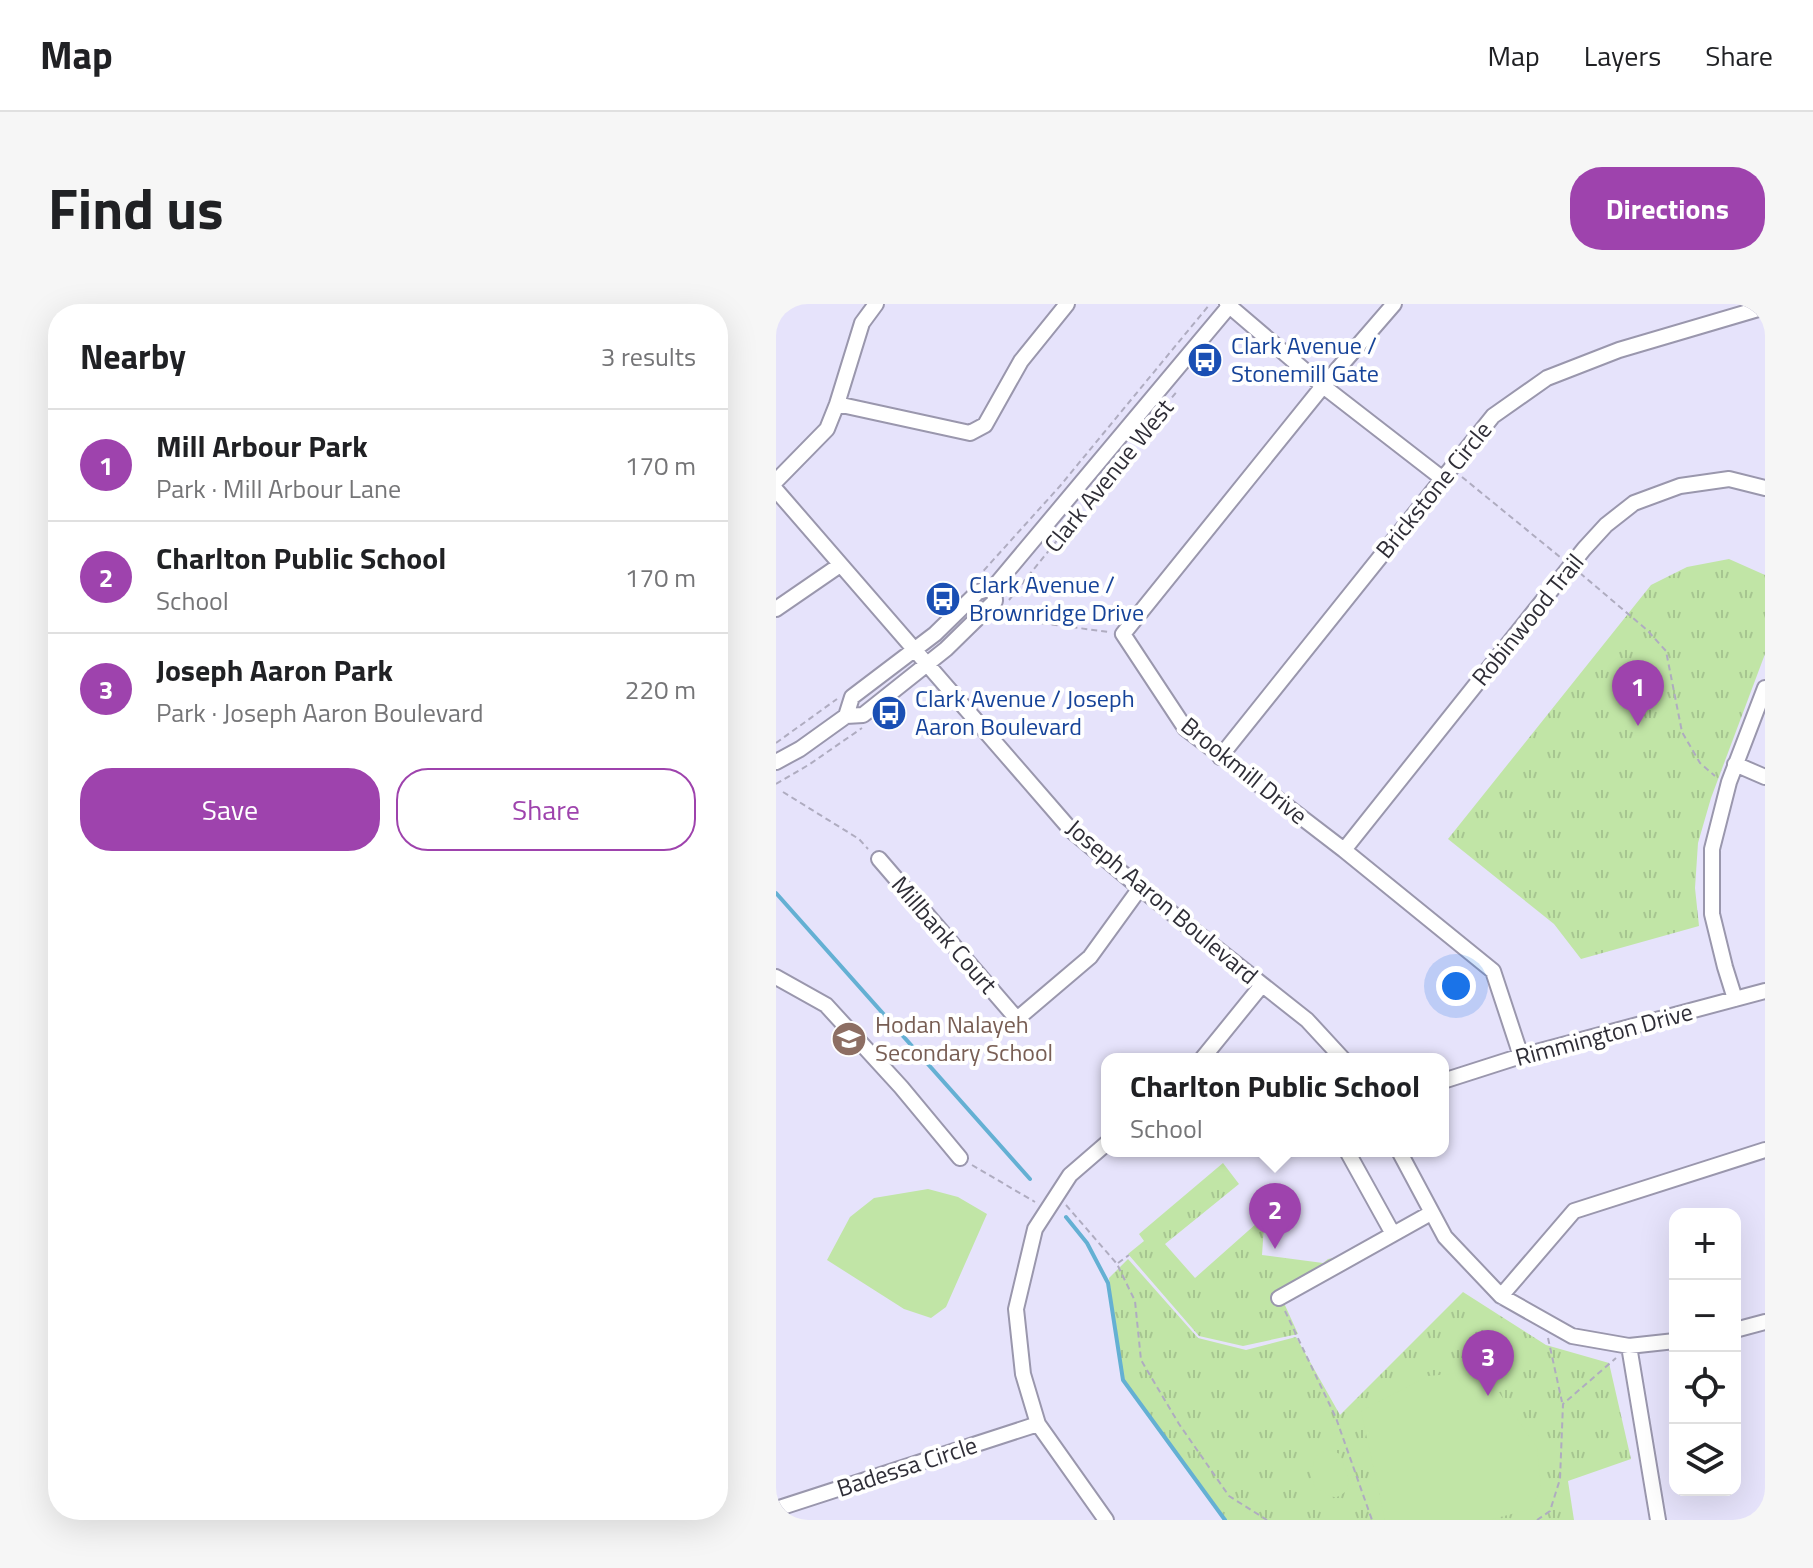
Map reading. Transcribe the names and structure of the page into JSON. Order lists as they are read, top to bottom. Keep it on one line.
{"streets":{"street":["Clark Avenue West","Brickstone Circle","Robinwood Trail","Brookmill Drive","Joseph Aaron Boulevard","Millbank Court","Rimmington Drive","Badessa Circle"]},"crossings":[["Clark Avenue West","Joseph Aaron Boulevard"],["Brickstone Circle","Brookmill Drive"],["Robinwood Trail","Brookmill Drive"],["Brookmill Drive","Rimmington Drive"],["Joseph Aaron Boulevard","Millbank Court"]],"places":{"bus stop":["Clark Avenue / Stonemill Gate","Clark Avenue / Brownridge Drive","Clark Avenue / Joseph Aaron Boulevard"],"school or university":["Hodan Nalayeh Secondary School"]},"page":{"header":"Map","nav":["Map","Layers","Share"],"title":"Find us","buttons":["Directions",["Save","Share"]],"heading":["Nearby","3 results"],"list":[{"mark":"1","name":"Mill Arbour Park","note":"Park · Mill Arbour Lane","value":"170 m"},{"mark":"2","name":"Charlton Public School","note":"School","value":"170 m"},{"mark":"3","name":"Joseph Aaron Park","note":"Park · Joseph Aaron Boulevard","value":"220 m"}],"pins":["1","2","3"],"popup":["Charlton Public School","School"],"map_buttons":["+","−"]}}
